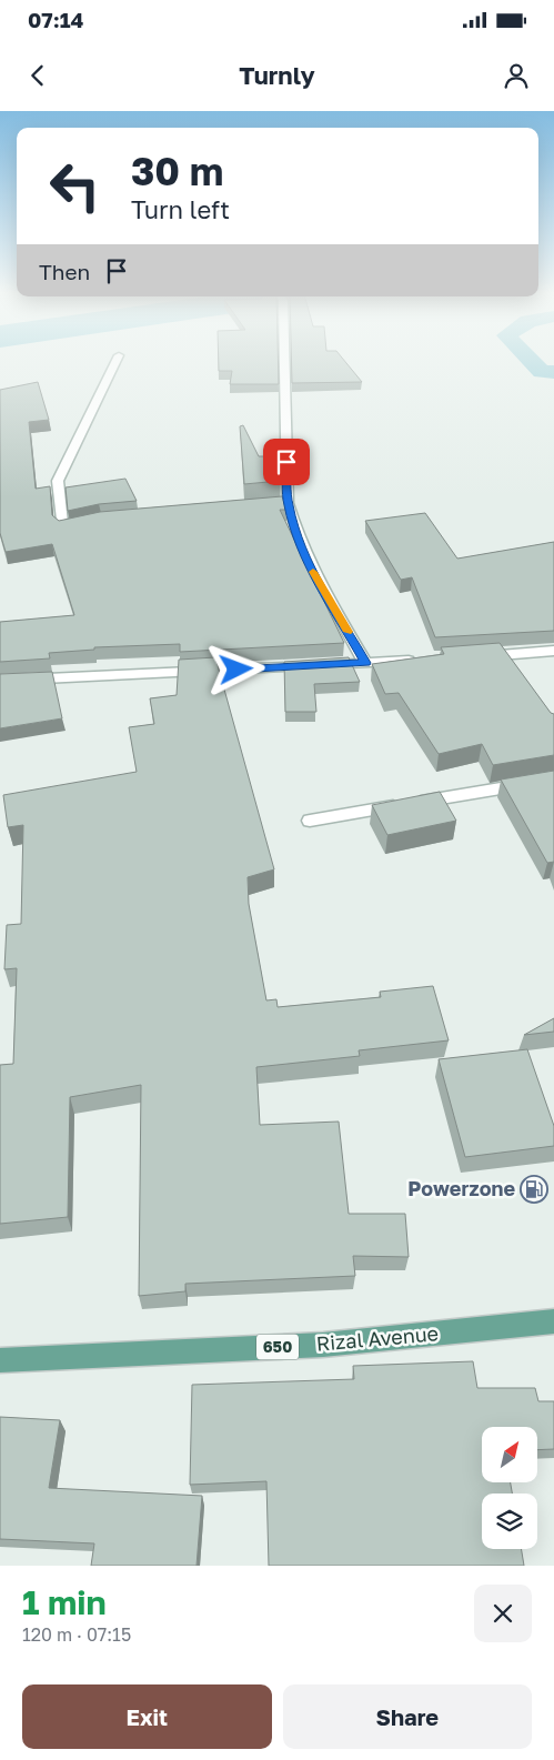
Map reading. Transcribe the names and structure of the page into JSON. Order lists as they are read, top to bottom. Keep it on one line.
{"streets":{"main road":["Rizal Avenue","650"]},"places":{"fuel station":["Powerzone"]},"north":"top right","page":{"status":"07:14","header":"Turnly","turn":["30 m","Turn left"],"then":"Then","heading":["1 min","120 m · 07:15"],"buttons":["Exit","Share"]}}
